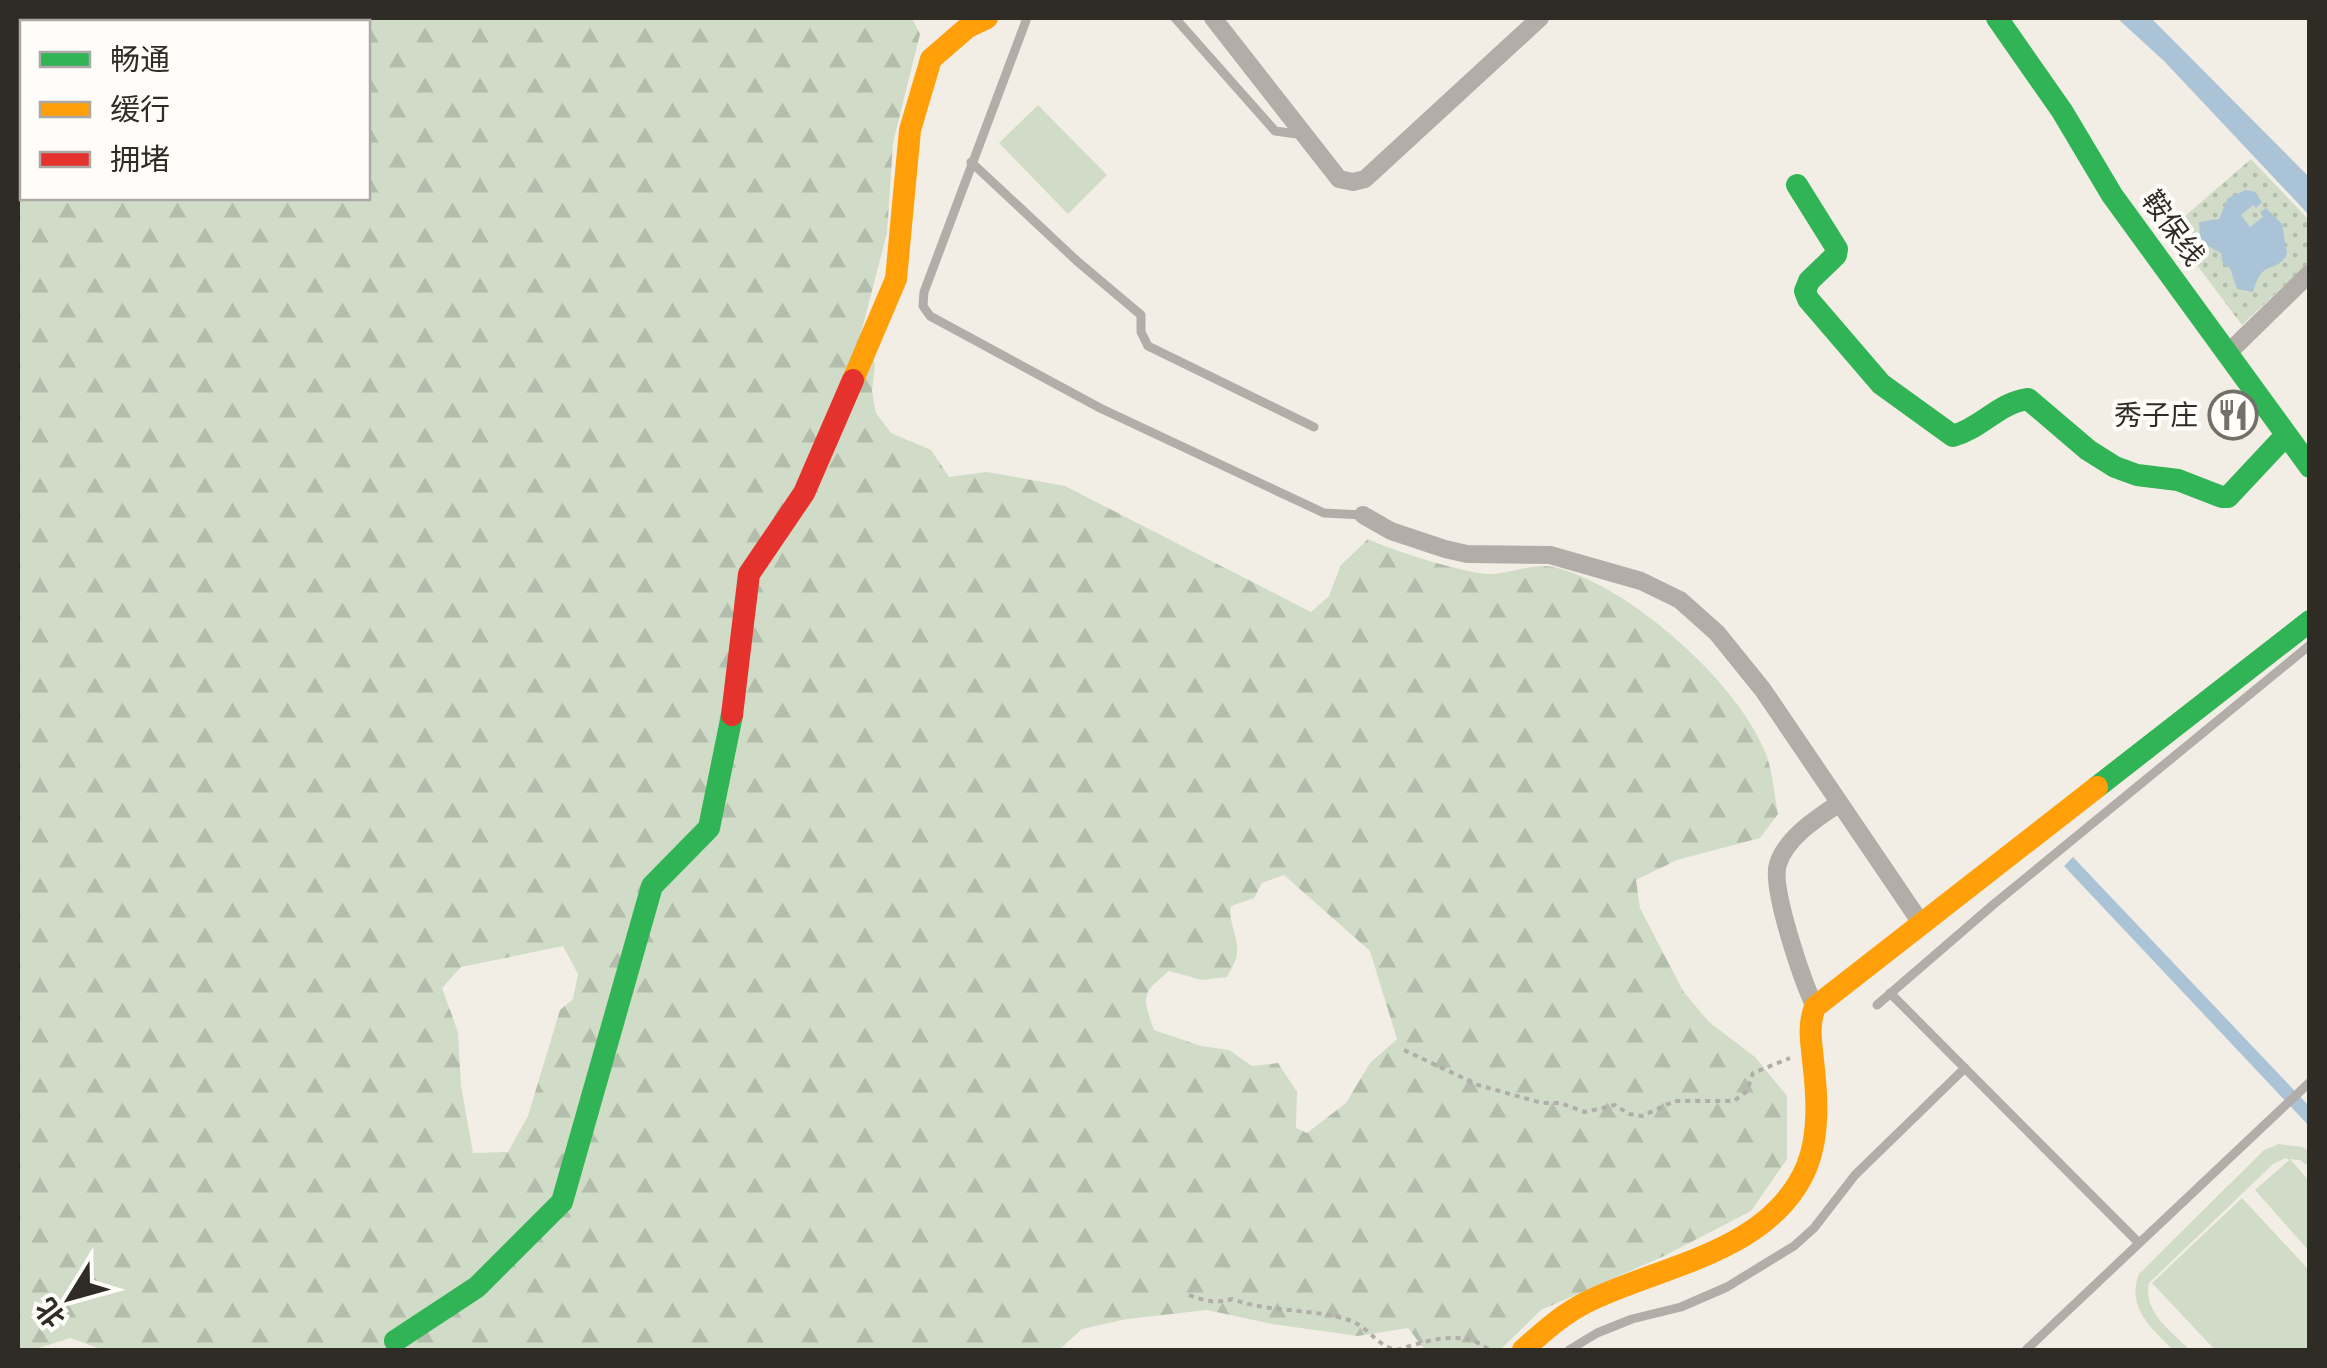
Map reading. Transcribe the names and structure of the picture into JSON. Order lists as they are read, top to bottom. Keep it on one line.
{"streets":{"street":["鞍保线"]},"places":{"restaurant":["秀子庄"]},"legend":["畅通","缓行","拥堵"],"north":"bottom left"}
